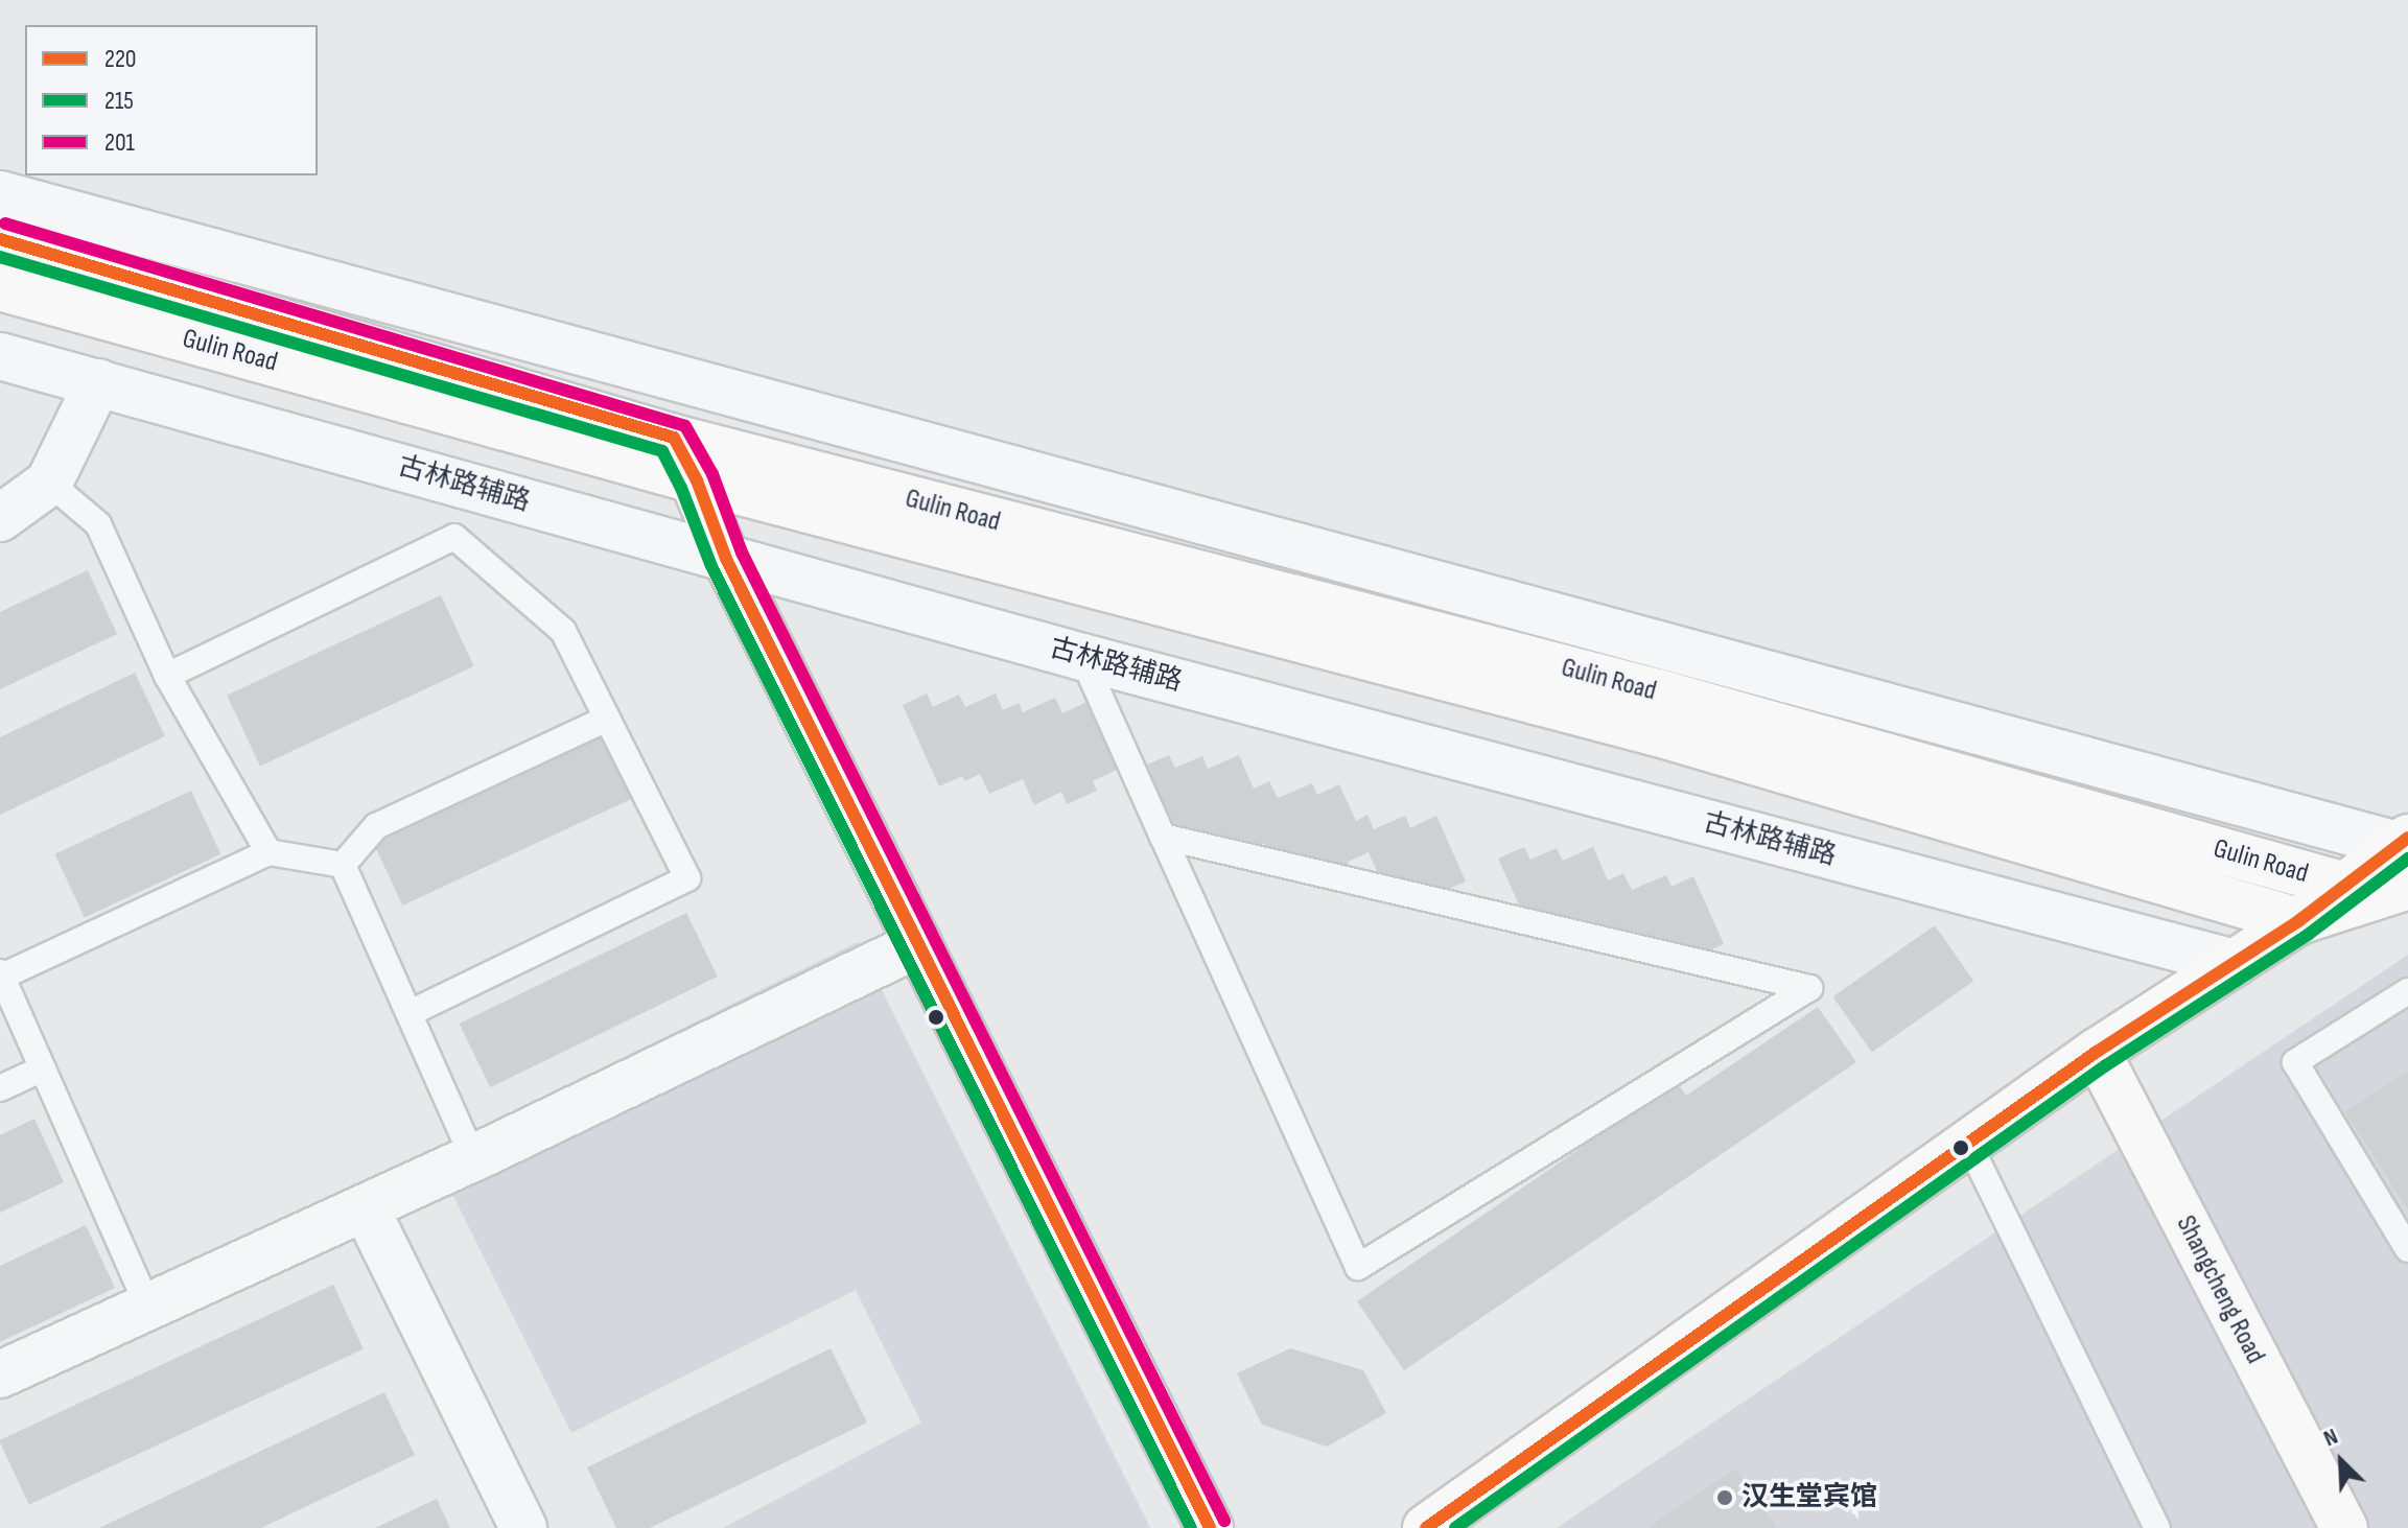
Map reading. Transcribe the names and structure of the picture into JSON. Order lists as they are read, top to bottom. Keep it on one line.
{"streets":{"main road":["Gulin Road","Shangcheng Road"],"street":["古林路辅路"]},"places":["汉生堂宾馆"],"lines":["transit line 201","transit line 220","transit line 215"],"legend":["220","215","201"],"north":"top left"}
